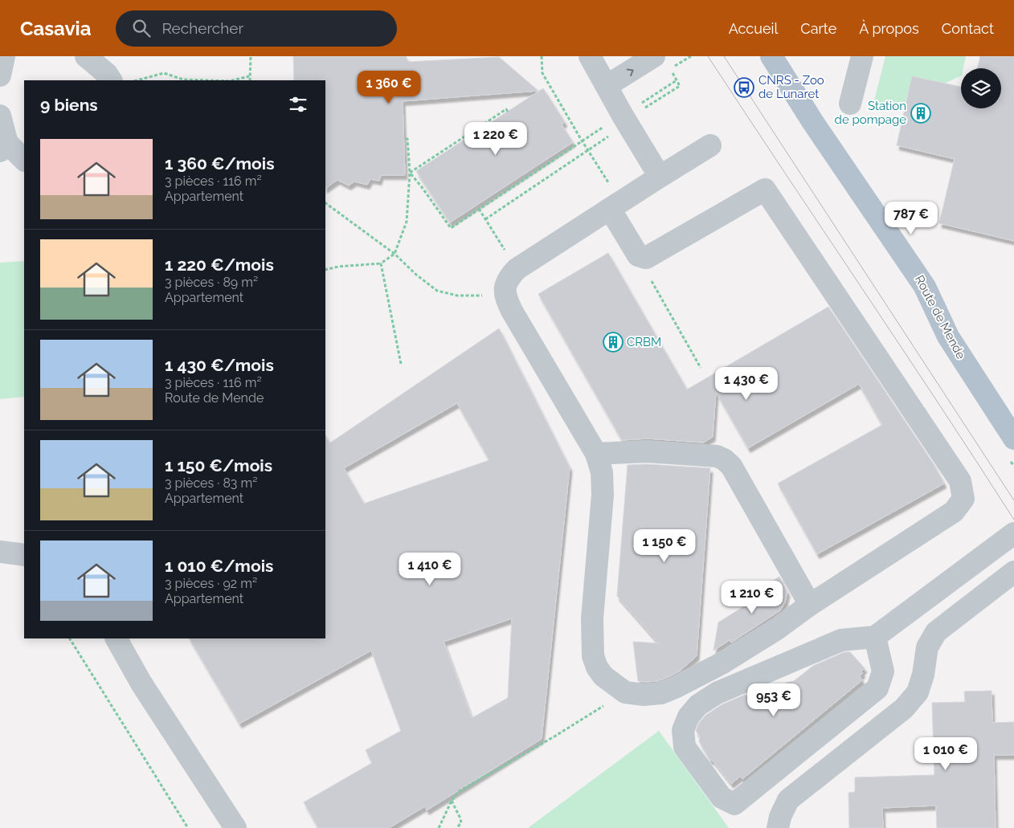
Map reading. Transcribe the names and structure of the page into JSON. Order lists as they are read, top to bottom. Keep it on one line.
{"streets":{"main road":["Route de Mende"]},"places":{"bus stop":["CNRS - Zoo de Lunaret"],"building":["Station de pompage","CRBM"]},"page":{"header":"Casavia","search":"Rechercher","nav":["Accueil","Carte","À propos","Contact"],"price":["1 360 €","1 220 €","787 €","1 430 €","1 150 €","1 410 €","1 210 €","953 €","1 010 €"],"heading":"9 biens","list":[{"name":"1 360 €/mois","note":"3 pièces · 116 m² · Appartement"},{"name":"1 220 €/mois","note":"3 pièces · 89 m² · Appartement"},{"name":"1 430 €/mois","note":"3 pièces · 116 m² · Route de Mende"},{"name":"1 150 €/mois","note":"3 pièces · 83 m² · Appartement"},{"name":"1 010 €/mois","note":"3 pièces · 92 m² · Appartement"}]}}
